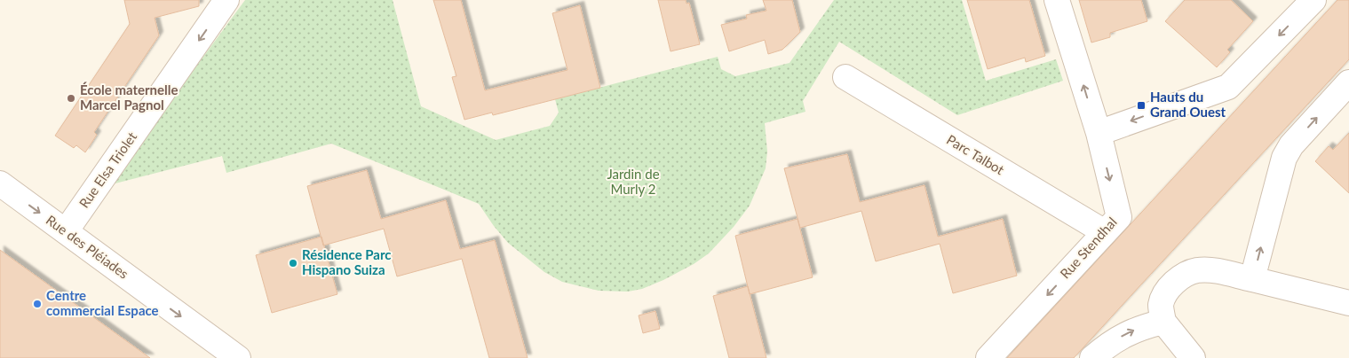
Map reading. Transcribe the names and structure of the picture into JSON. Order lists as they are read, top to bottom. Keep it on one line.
{"streets":{"street":["Parc Talbot","Rue Elsa Triolet","Rue des Pléiades","Rue Stendhal"]},"crossings":[["Parc Talbot","Rue Stendhal"],["Rue Elsa Triolet","Rue des Pléiades"]],"one_way":["Rue Elsa Triolet","Rue des Pléiades"],"parks":["Jardin de Murly 2"],"places":{"other":["École maternelle Marcel Pagnol","Résidence Parc Hispano Suiza","Centre commercial Espace"],"transit":["Hauts du Grand Ouest"]}}
